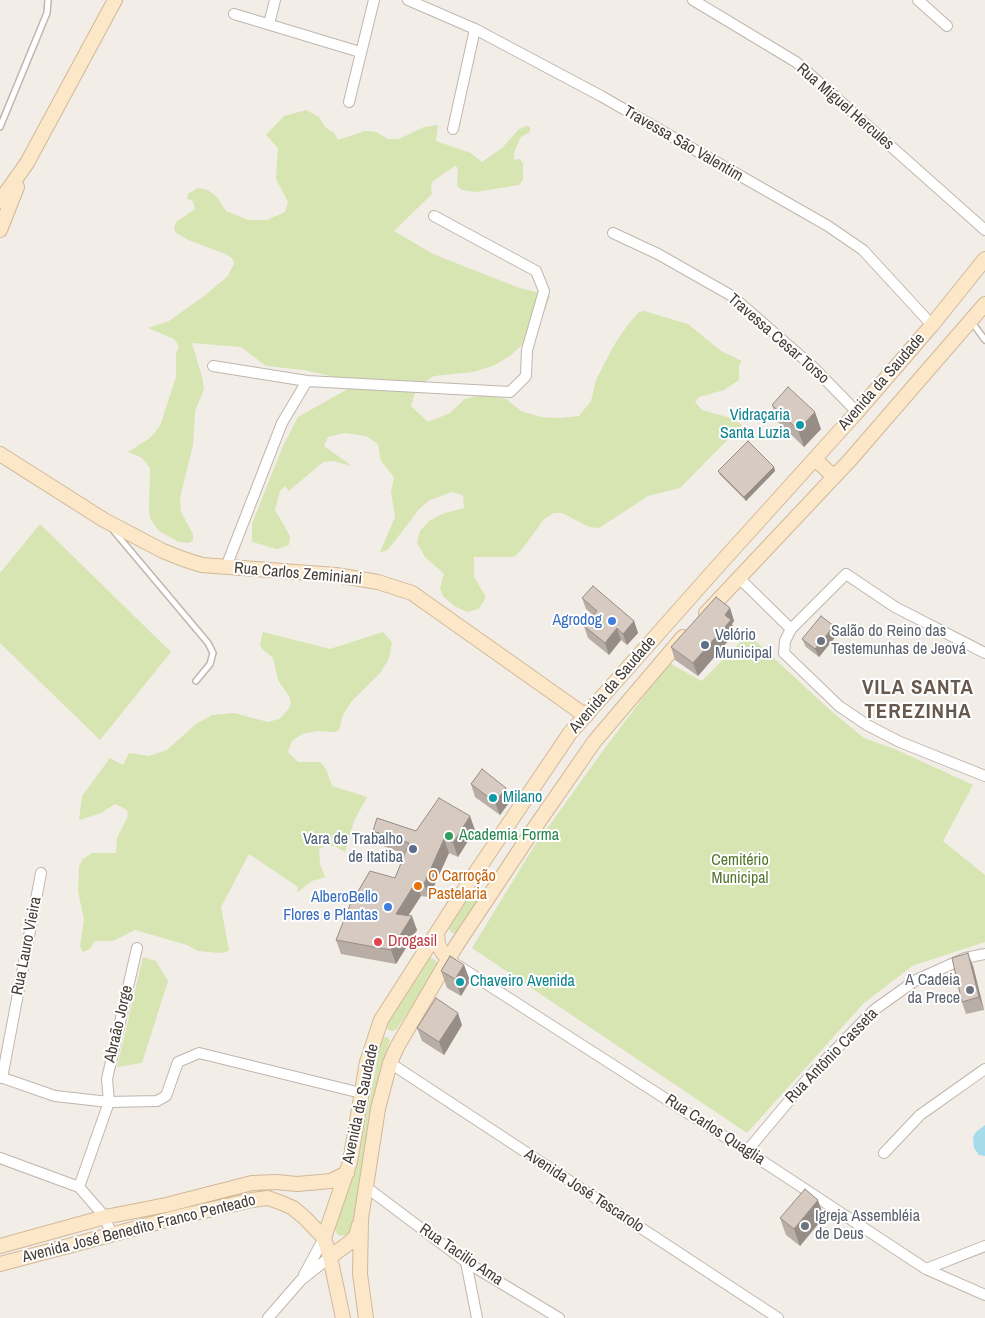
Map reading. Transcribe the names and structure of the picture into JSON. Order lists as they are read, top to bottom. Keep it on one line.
{"streets":{"main road":["Avenida da Saudade","Rua Carlos Zeminiani","Avenida José Benedito Franco Penteado"],"street":["Rua Miguel Hercules","Travessa São Valentim","Travessa Cesar Torso","Rua Lauro Vieira","Abraão Jorge","Rua Antônio Casseta","Rua Carlos Quaglia","Avenida José Tescarolo","Rua Tacilio Ama"]},"crossings":[["Travessa São Valentim","Avenida da Saudade"],["Travessa Cesar Torso","Avenida da Saudade"],["Avenida da Saudade","Rua Carlos Zeminiani"],["Avenida da Saudade","Rua Carlos Quaglia"],["Avenida da Saudade","Avenida José Tescarolo"],["Avenida da Saudade","Avenida José Benedito Franco Penteado"],["Avenida da Saudade","Rua Tacilio Ama"],["Rua Antônio Casseta","Rua Carlos Quaglia"]],"districts":["VILA SANTA TEREZINHA"],"parks":["Cemitério Municipal"],"places":["Vidraçaria Santa Luzia","Agrodog","Salão do Reino das Testemunhas de Jeová","Velório Municipal","Milano","Academia Forma","Vara de Trabalho de Itatiba","O Carroção Pastelaria","AlberoBello Flores e Plantas","Drogasil","Chaveiro Avenida","A Cadeia da Prece","Igreja Assembléia de Deus"]}
